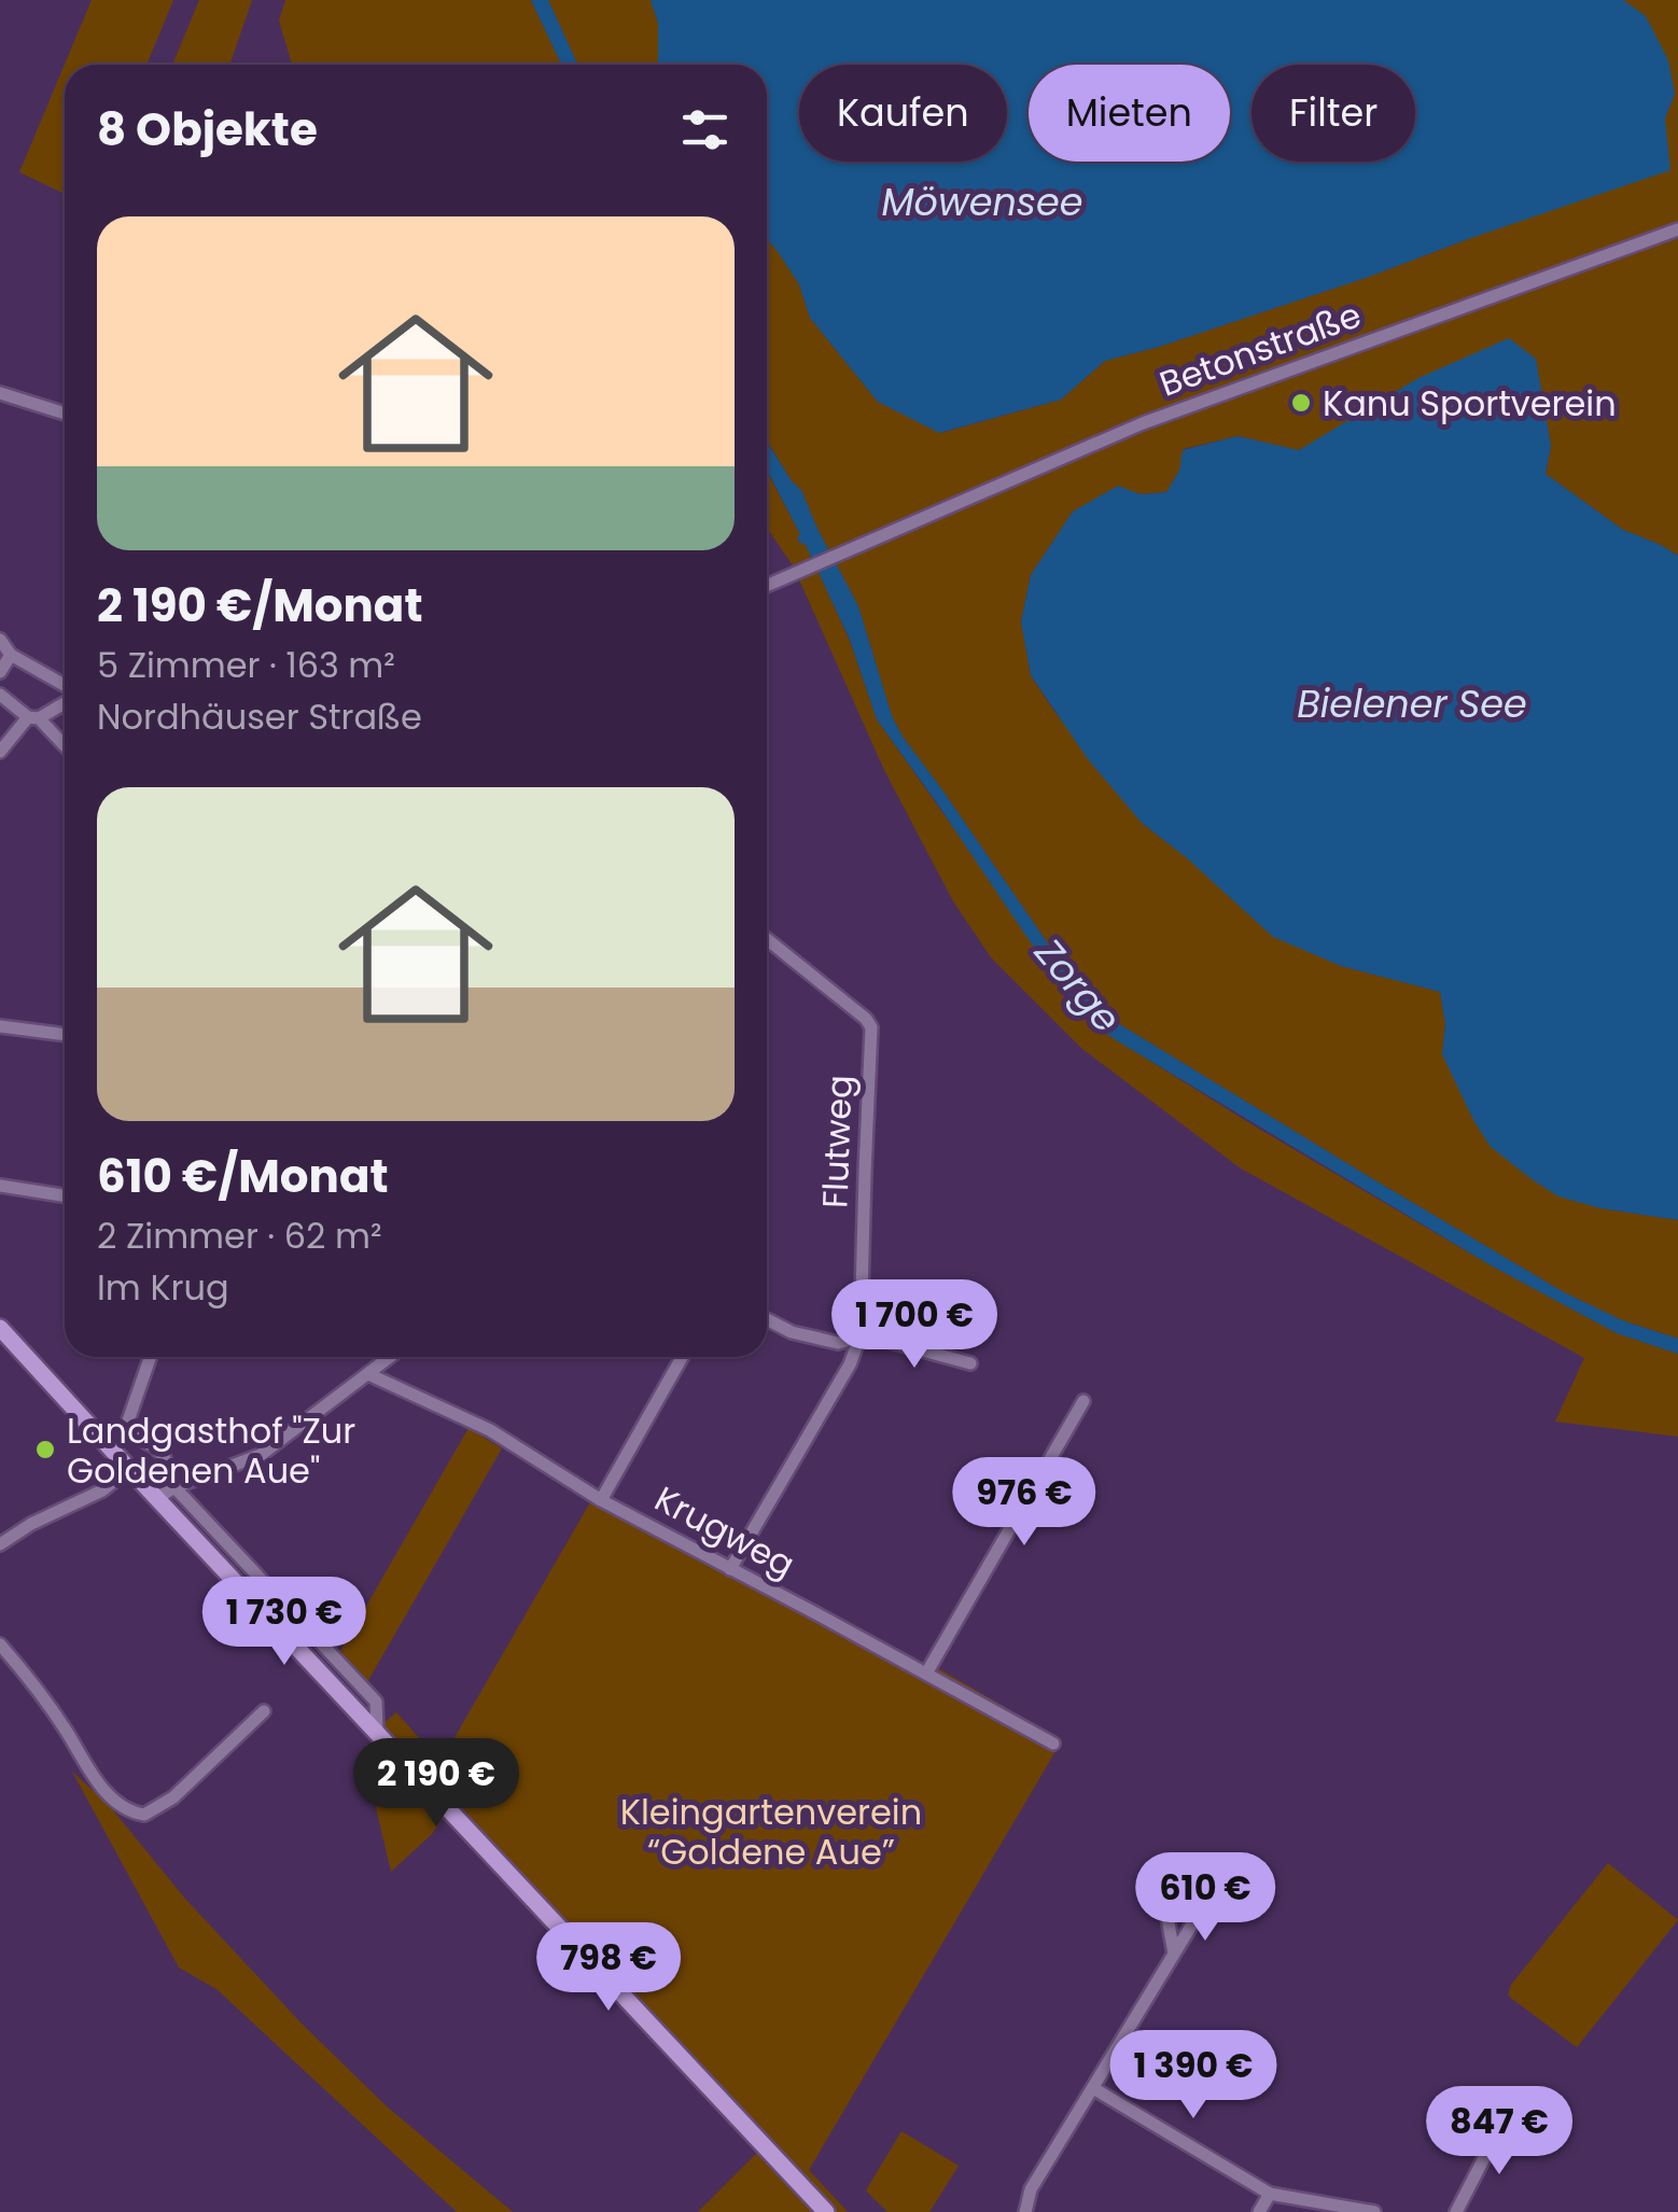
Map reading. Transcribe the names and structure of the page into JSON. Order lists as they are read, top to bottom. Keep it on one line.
{"streets":{"street":["Betonstraße","Flutweg","Krugweg"]},"crossings":[["Flutweg","Krugweg"]],"water":["Möwensee","Bielener See","Zorge"],"parks":["Kleingartenverein “Goldene Aue”"],"places":["Kanu Sportverein","Landgasthof \"Zur Goldenen Aue\""],"page":{"chip":["Kaufen","Mieten","Filter"],"heading":"8 Objekte","list":[{"name":"2 190 €/Monat","note":"5 Zimmer · 163 m² · Nordhäuser Straße"},{"name":"610 €/Monat","note":"2 Zimmer · 62 m² · Im Krug"}],"price":["1 700 €","976 €","1 730 €","2 190 €","610 €","798 €","1 390 €","847 €"]}}
